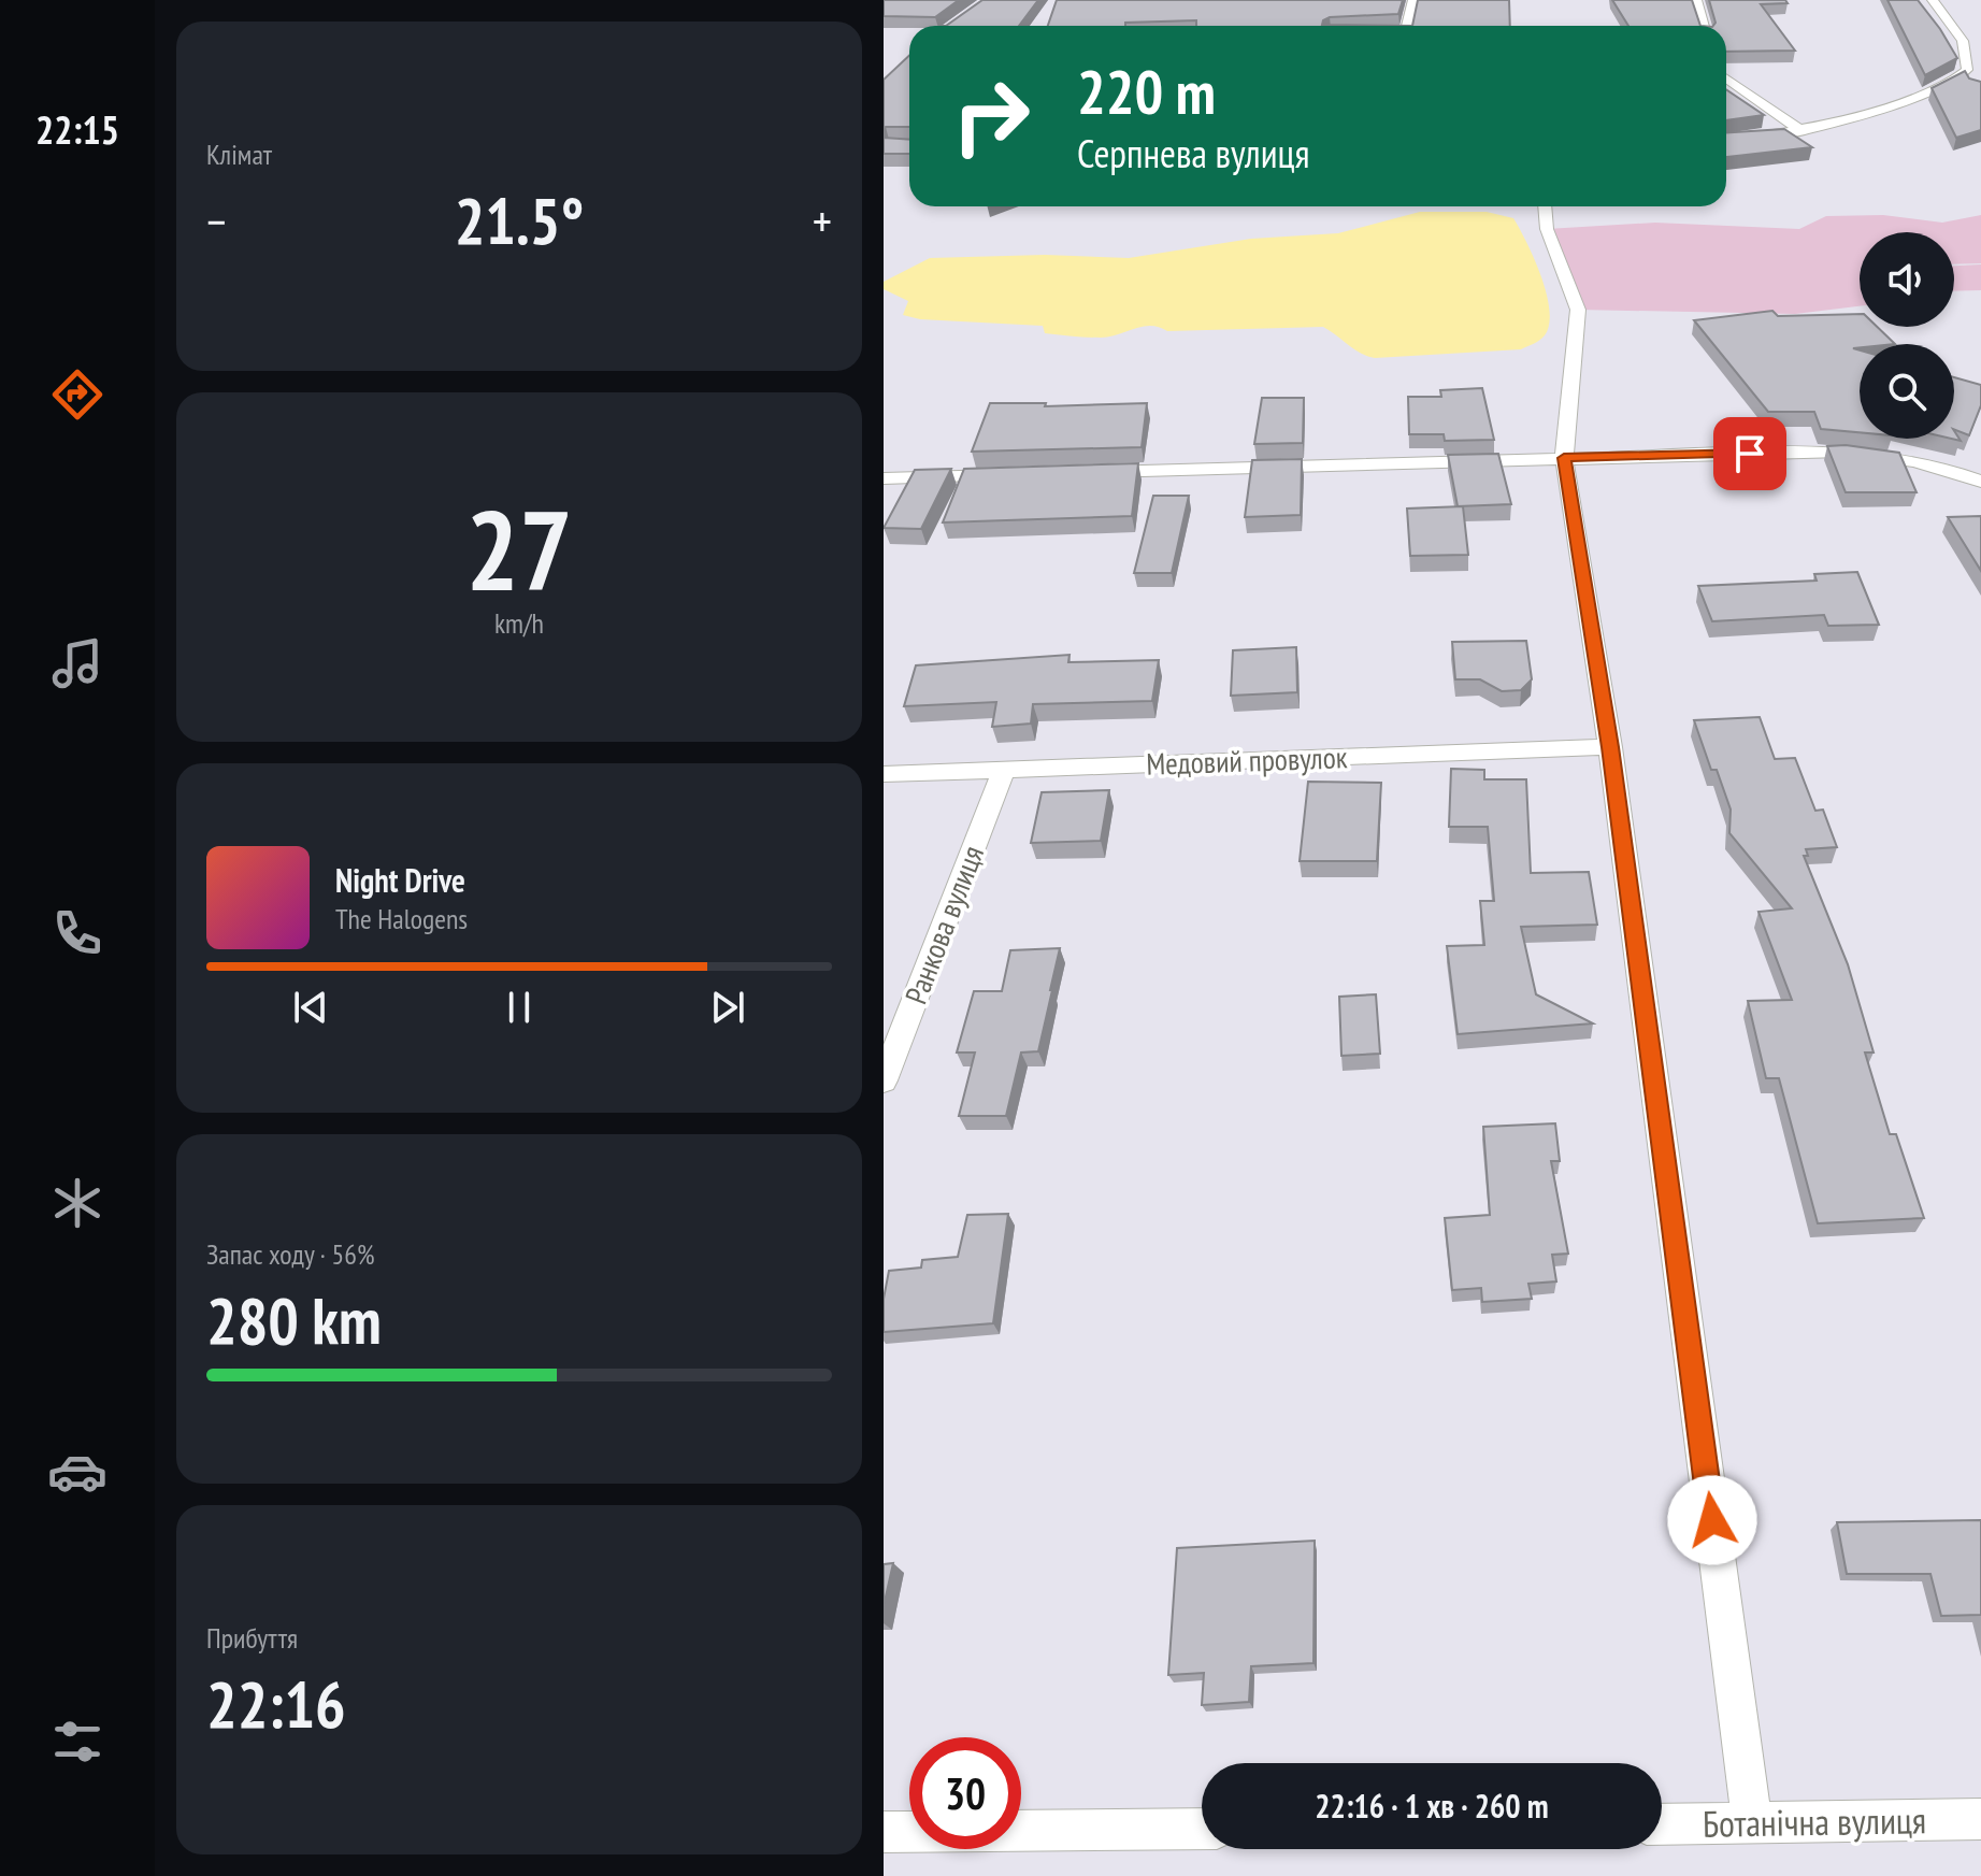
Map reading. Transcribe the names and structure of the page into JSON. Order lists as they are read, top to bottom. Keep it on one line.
{"streets":{"street":["Медовий провулок","Ранкова вулиця","Ботанічна вулиця"]},"crossings":[["Медовий провулок","Ранкова вулиця"]],"page":{"tabs":"22:15","tile":["Клімат",["27","km/h"],["Запас ходу · 56%","280 km"],["Прибуття","22:16"]],"turn":["220 m","Серпнева вулиця"],"heat":["−","21.5°","+"],"song":["Night Drive","The Halogens"],"limit":"30","trip":"22:16 · 1 хв · 260 m"}}
